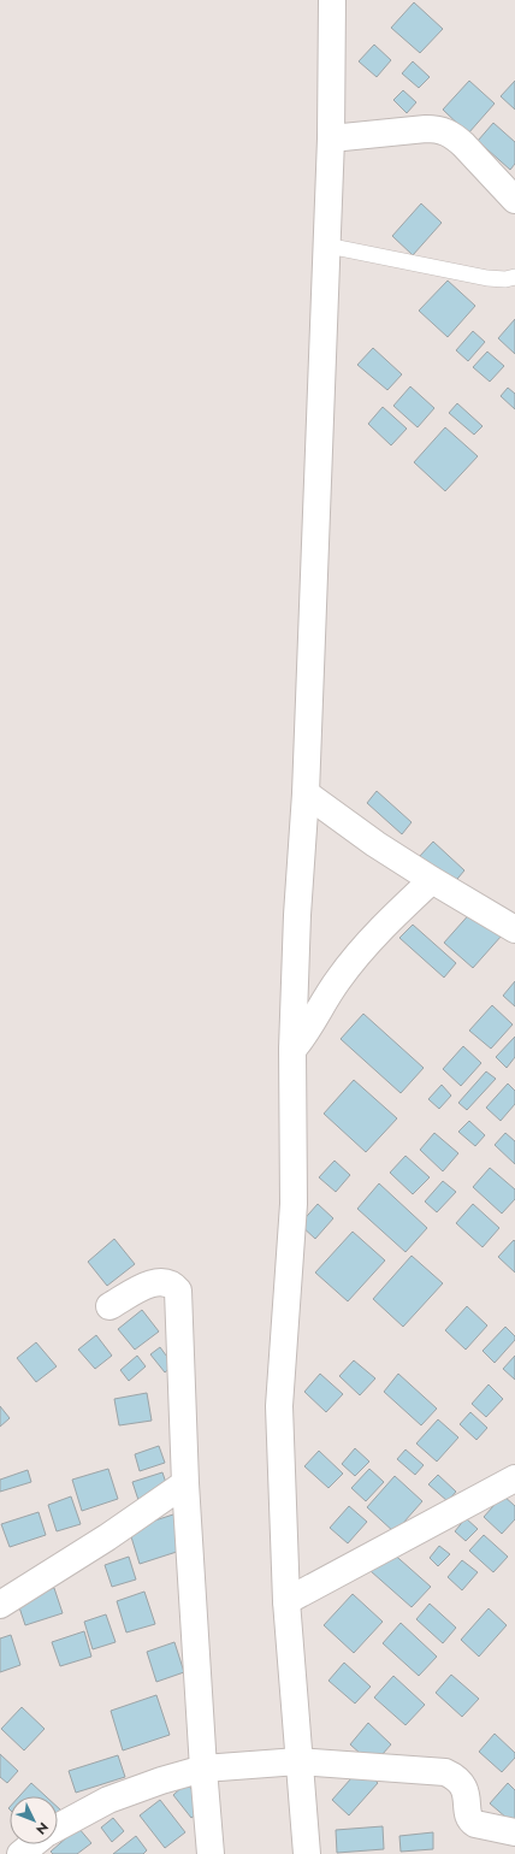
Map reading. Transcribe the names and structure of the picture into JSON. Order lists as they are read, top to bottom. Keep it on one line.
{"north":"bottom right"}
